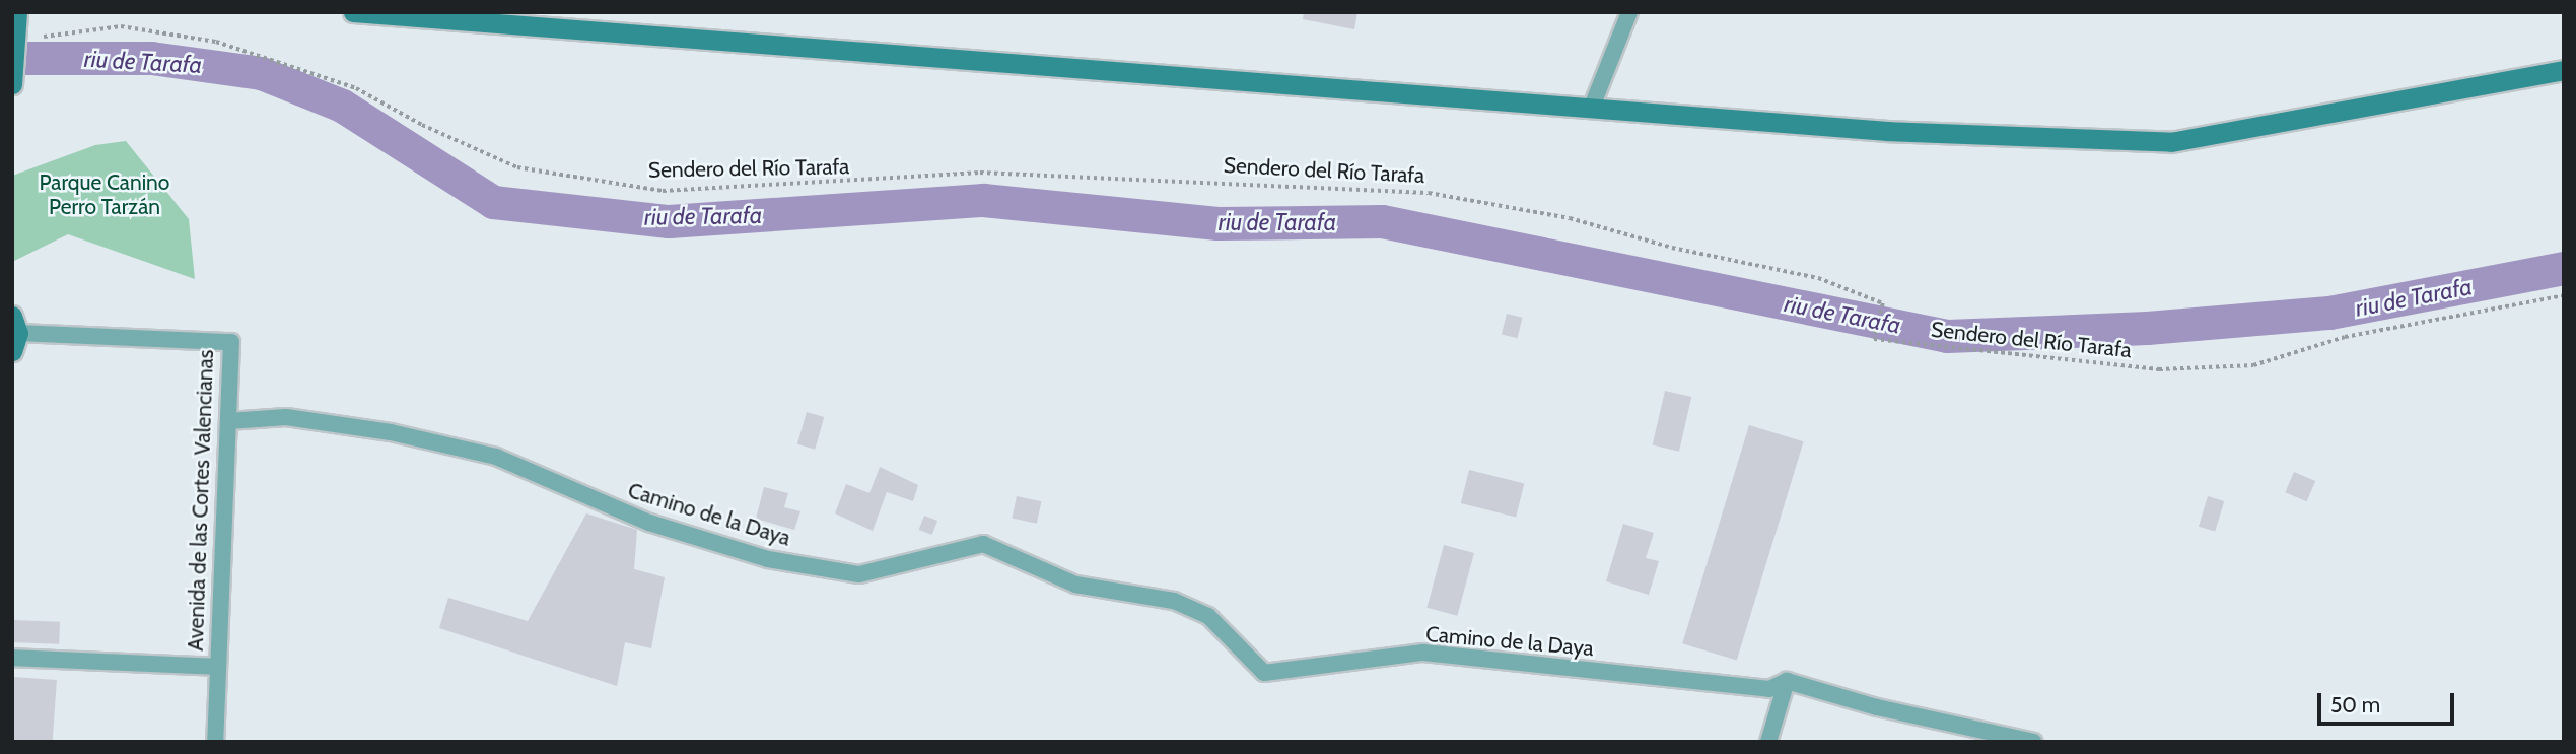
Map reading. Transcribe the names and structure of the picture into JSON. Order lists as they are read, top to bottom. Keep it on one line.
{"streets":{"street":["Avenida de las Cortes Valencianas","Camino de la Daya"],"path":["Sendero del Río Tarafa"]},"crossings":[["Avenida de las Cortes Valencianas","Camino de la Daya"]],"water":["riu de Tarafa"],"parks":["Parque Canino Perro Tarzán"],"scale_bar":"50 m"}
